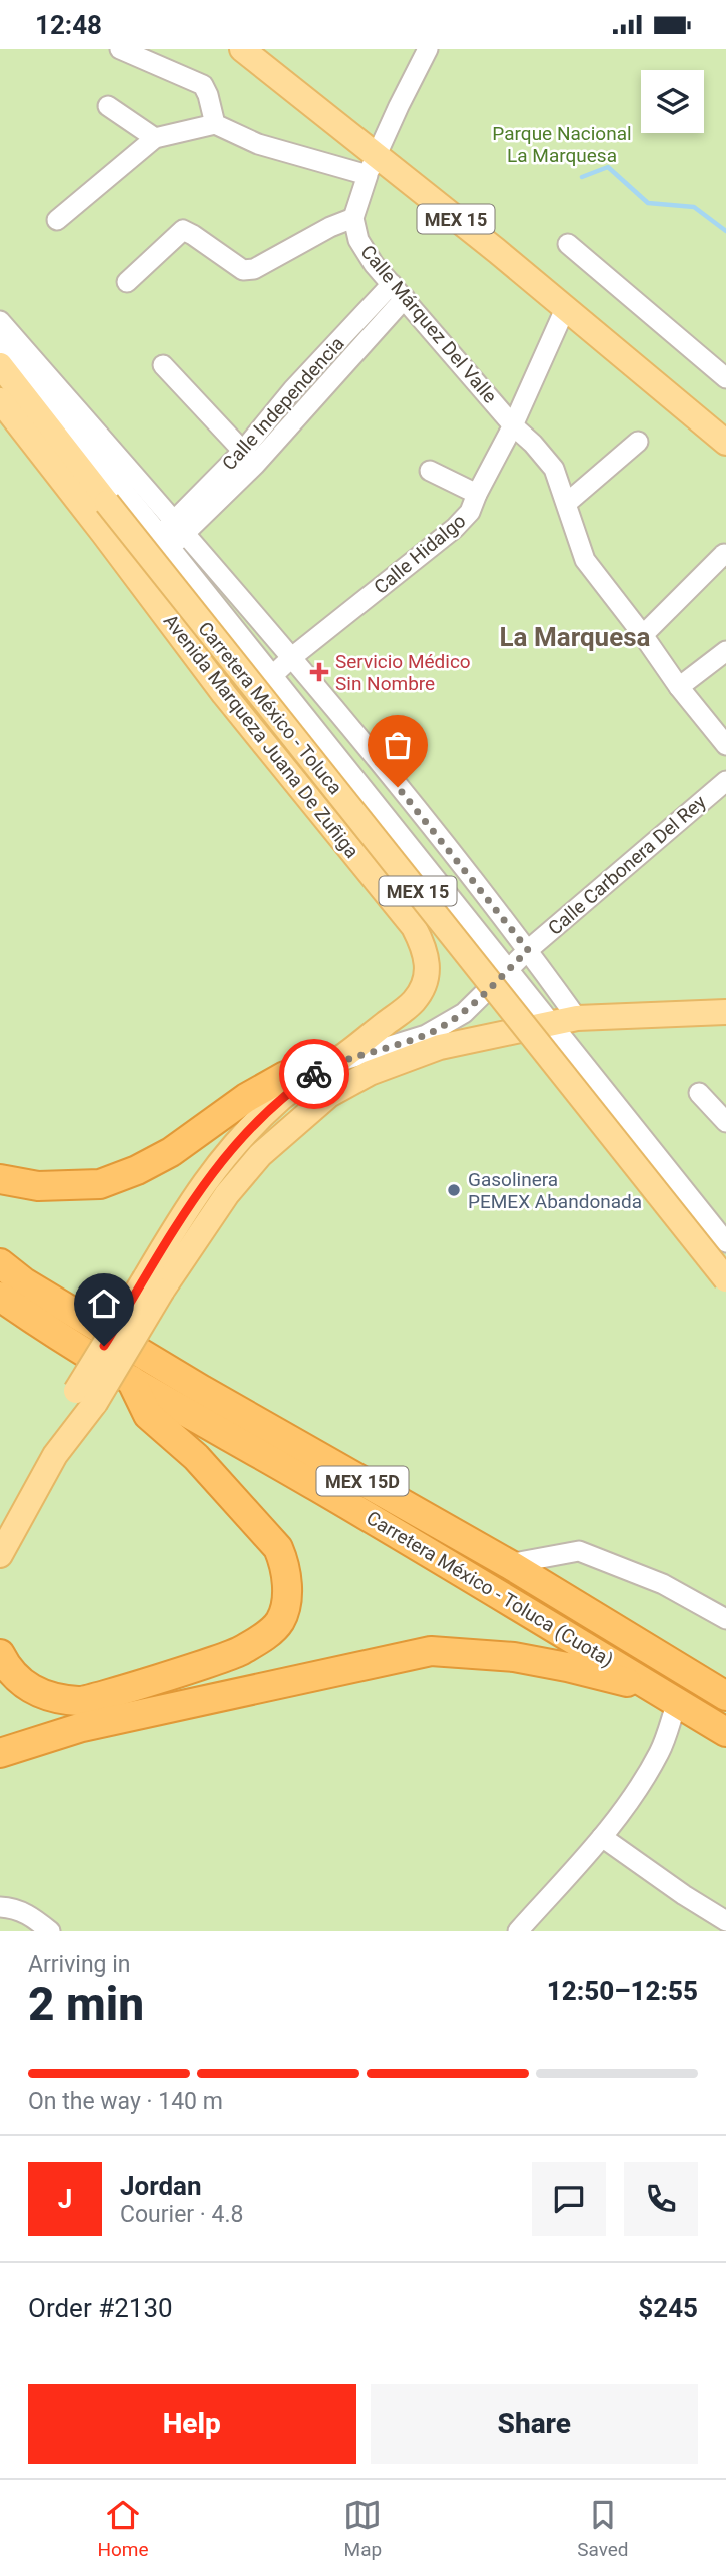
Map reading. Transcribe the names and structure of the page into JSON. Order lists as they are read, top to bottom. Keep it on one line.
{"streets":{"highway":["MEX 15D","Carretera México - Toluca (Cuota)"],"main road":["MEX 15","Carretera México - Toluca","Avenida Marqueza Juana De Zuñiga"],"street":["Calle Márquez Del Valle","Calle Independencia","Calle Hidalgo","Calle Carbonera Del Rey"]},"crossings":[["MEX 15","Calle Hidalgo"],["Calle Márquez Del Valle","Calle Independencia"],["Calle Márquez Del Valle","Calle Hidalgo"],["Avenida Marqueza Juana De Zuñiga","Calle Carbonera Del Rey"]],"districts":["La Marquesa"],"parks":["Parque Nacional La Marquesa"],"places":{"health":["Servicio Médico Sin Nombre"],"other":["Gasolinera PEMEX Abandonada"]},"page":{"status":"12:48","heading":["2 min","Arriving in","12:50–12:55"],"panel":["Jordan","Courier · 4.8","Order #2130","$245"],"bar":"On the way · 140 m","round":"J","buttons":["Help","Share"],"tabs":["Home","Map","Saved"]}}
